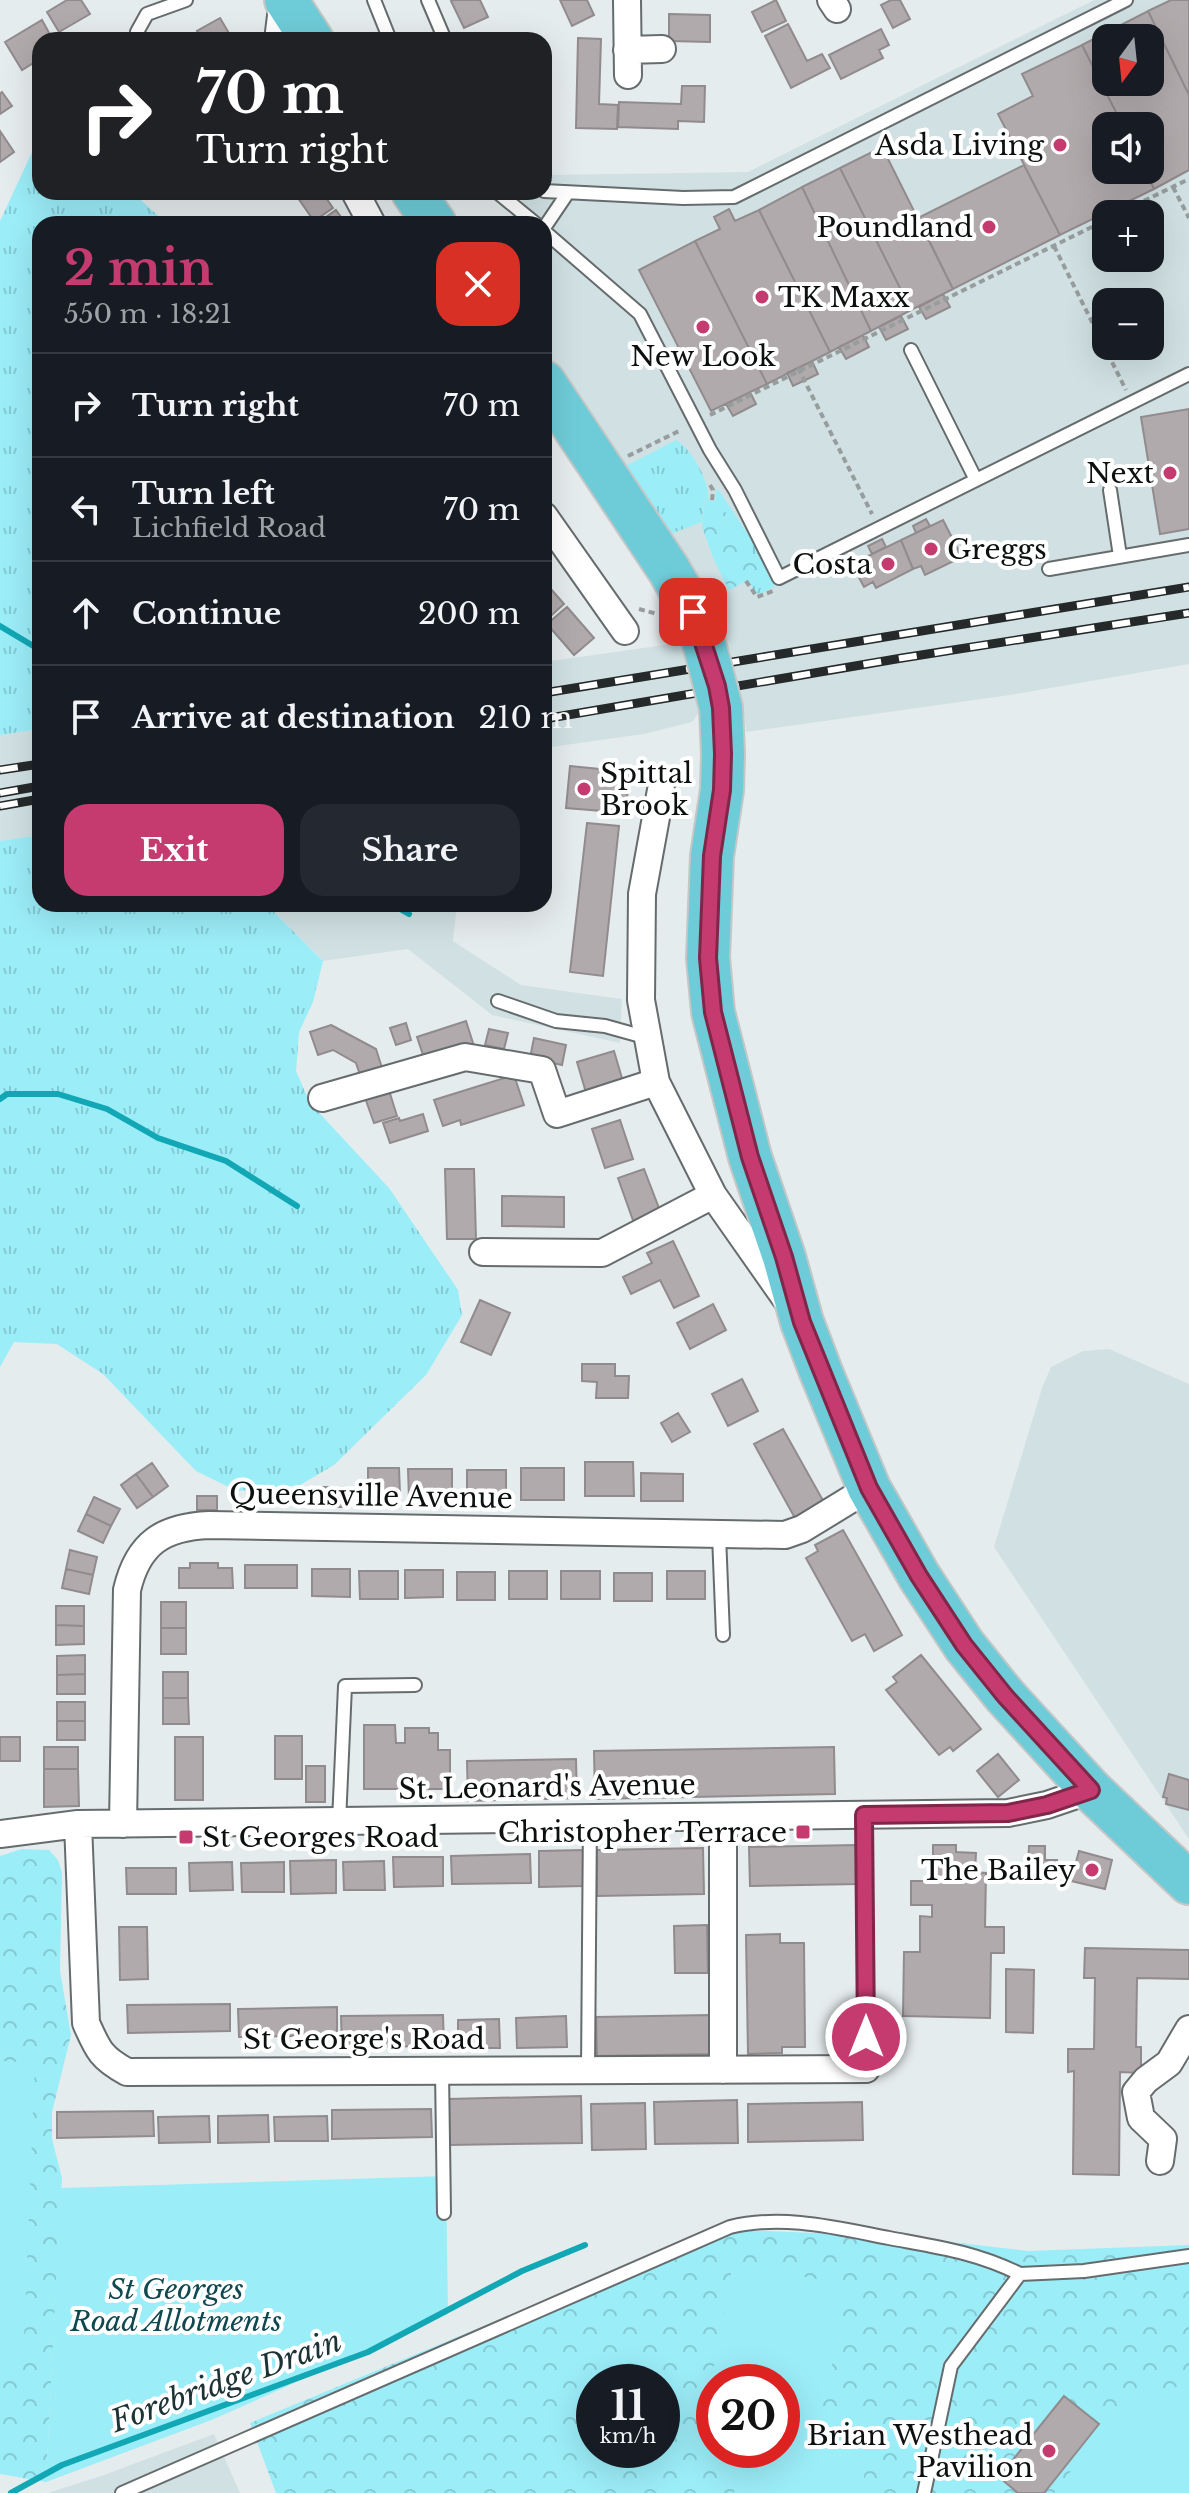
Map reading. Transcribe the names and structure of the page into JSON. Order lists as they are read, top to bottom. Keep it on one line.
{"streets":{"street":["Queensville Avenue","St. Leonard's Avenue","St George's Road"]},"crossings":[["Queensville Avenue","St. Leonard's Avenue"],["St. Leonard's Avenue","St George's Road"]],"water":["Forebridge Drain"],"parks":["St Georges Road Allotments"],"places":{"other":["Asda Living","Poundland","TK Maxx","New Look","Next","Greggs","Costa","Spittal Brook","The Bailey","Brian Westhead Pavilion"],"transit":["Christopher Terrace","St Georges Road"]},"north":"bottom","page":{"map_buttons":["+","−"],"turn":["70 m","Turn right"],"heading":["2 min","550 m · 18:21"],"list":[{"name":"Turn right","value":"70 m"},{"name":"Turn left","note":"Lichfield Road","value":"70 m"},{"name":"Continue","value":"200 m"},{"name":"Arrive at destination","value":"210 m"}],"buttons":["Exit","Share"],"speed":"11 km/h","limit":"20"}}
